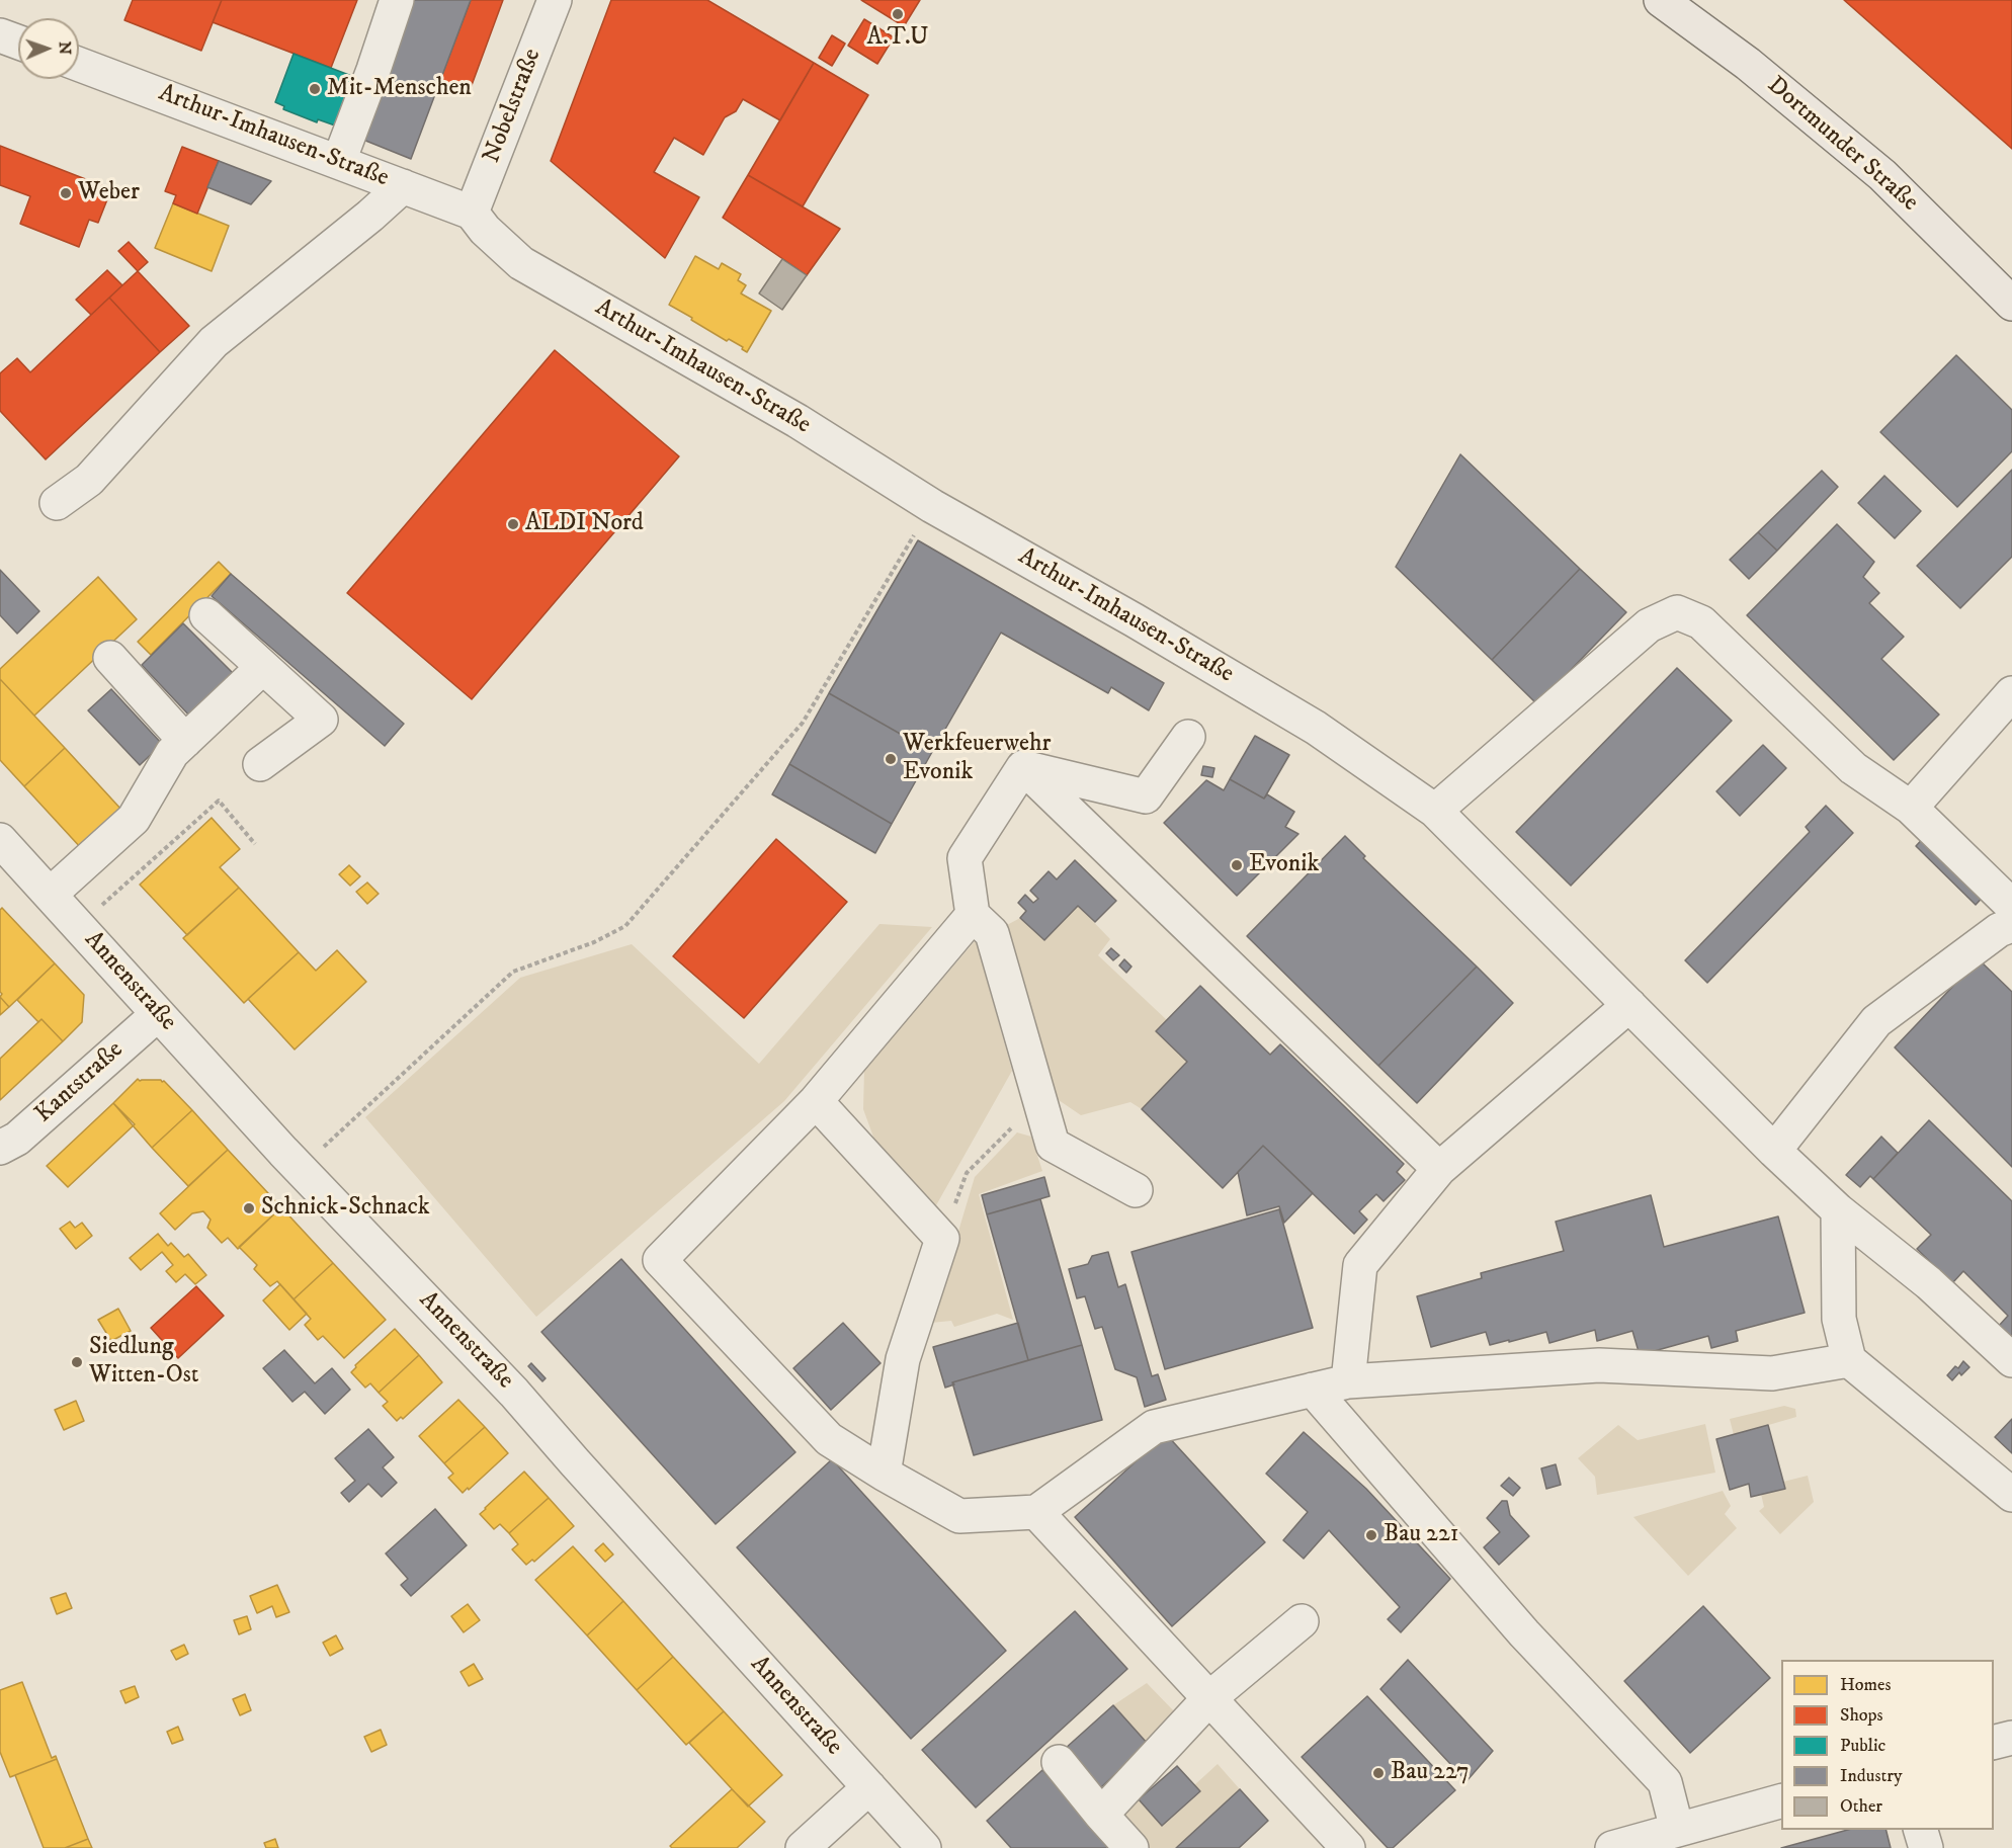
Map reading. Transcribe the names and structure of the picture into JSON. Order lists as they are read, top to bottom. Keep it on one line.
{"streets":{"main road":["Dortmunder Straße"],"street":["Nobelstraße","Arthur-Imhausen-Straße","Annenstraße","Kantstraße"]},"crossings":[["Nobelstraße","Arthur-Imhausen-Straße"],["Annenstraße","Kantstraße"]],"places":["A.T.U","Mit-Menschen","Weber","ALDI Nord","Werkfeuerwehr Evonik","Evonik","Schnick-Schnack","Siedlung Witten-Ost","Bau 221","Bau 227"],"legend":["Homes","Shops","Public","Industry","Other"],"north":"right"}
